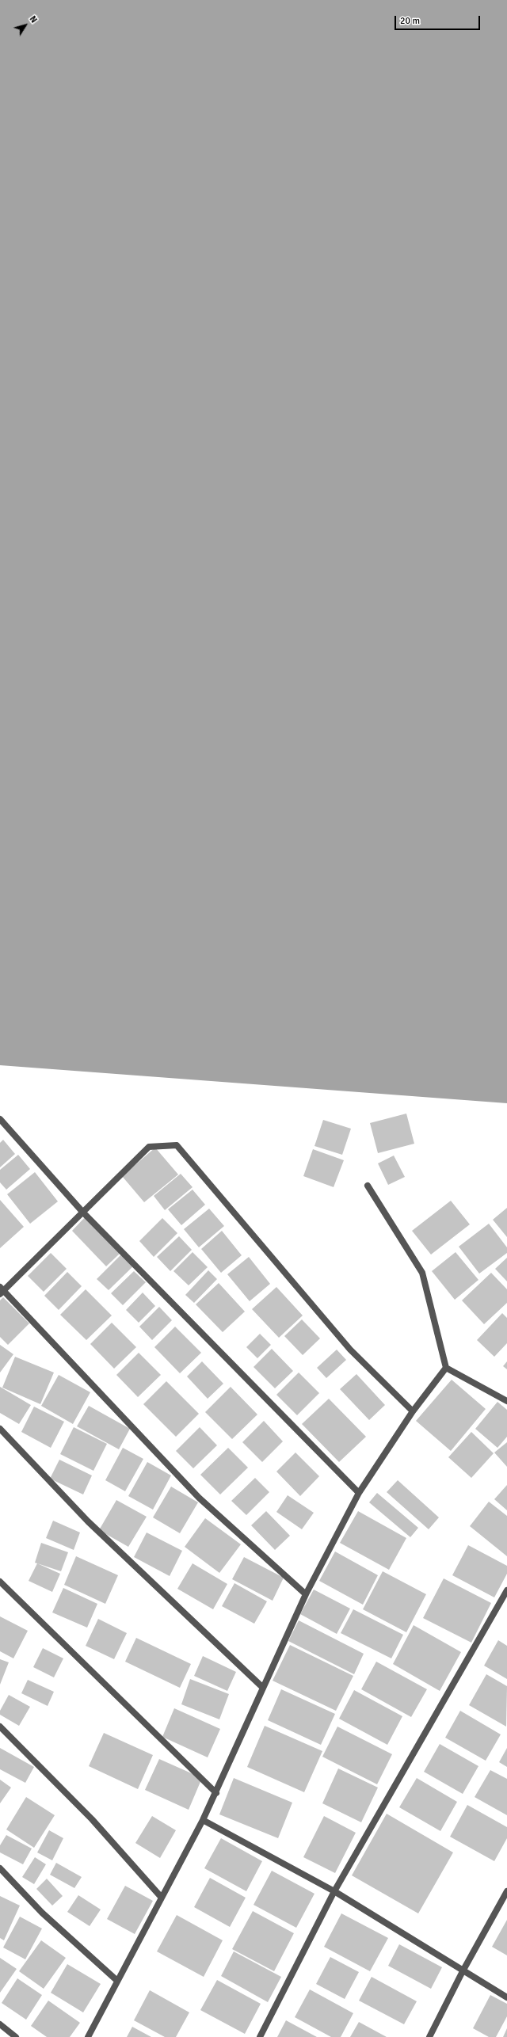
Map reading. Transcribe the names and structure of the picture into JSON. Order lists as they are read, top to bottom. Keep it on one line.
{"scale_bar":"20 m","north":"top right"}
